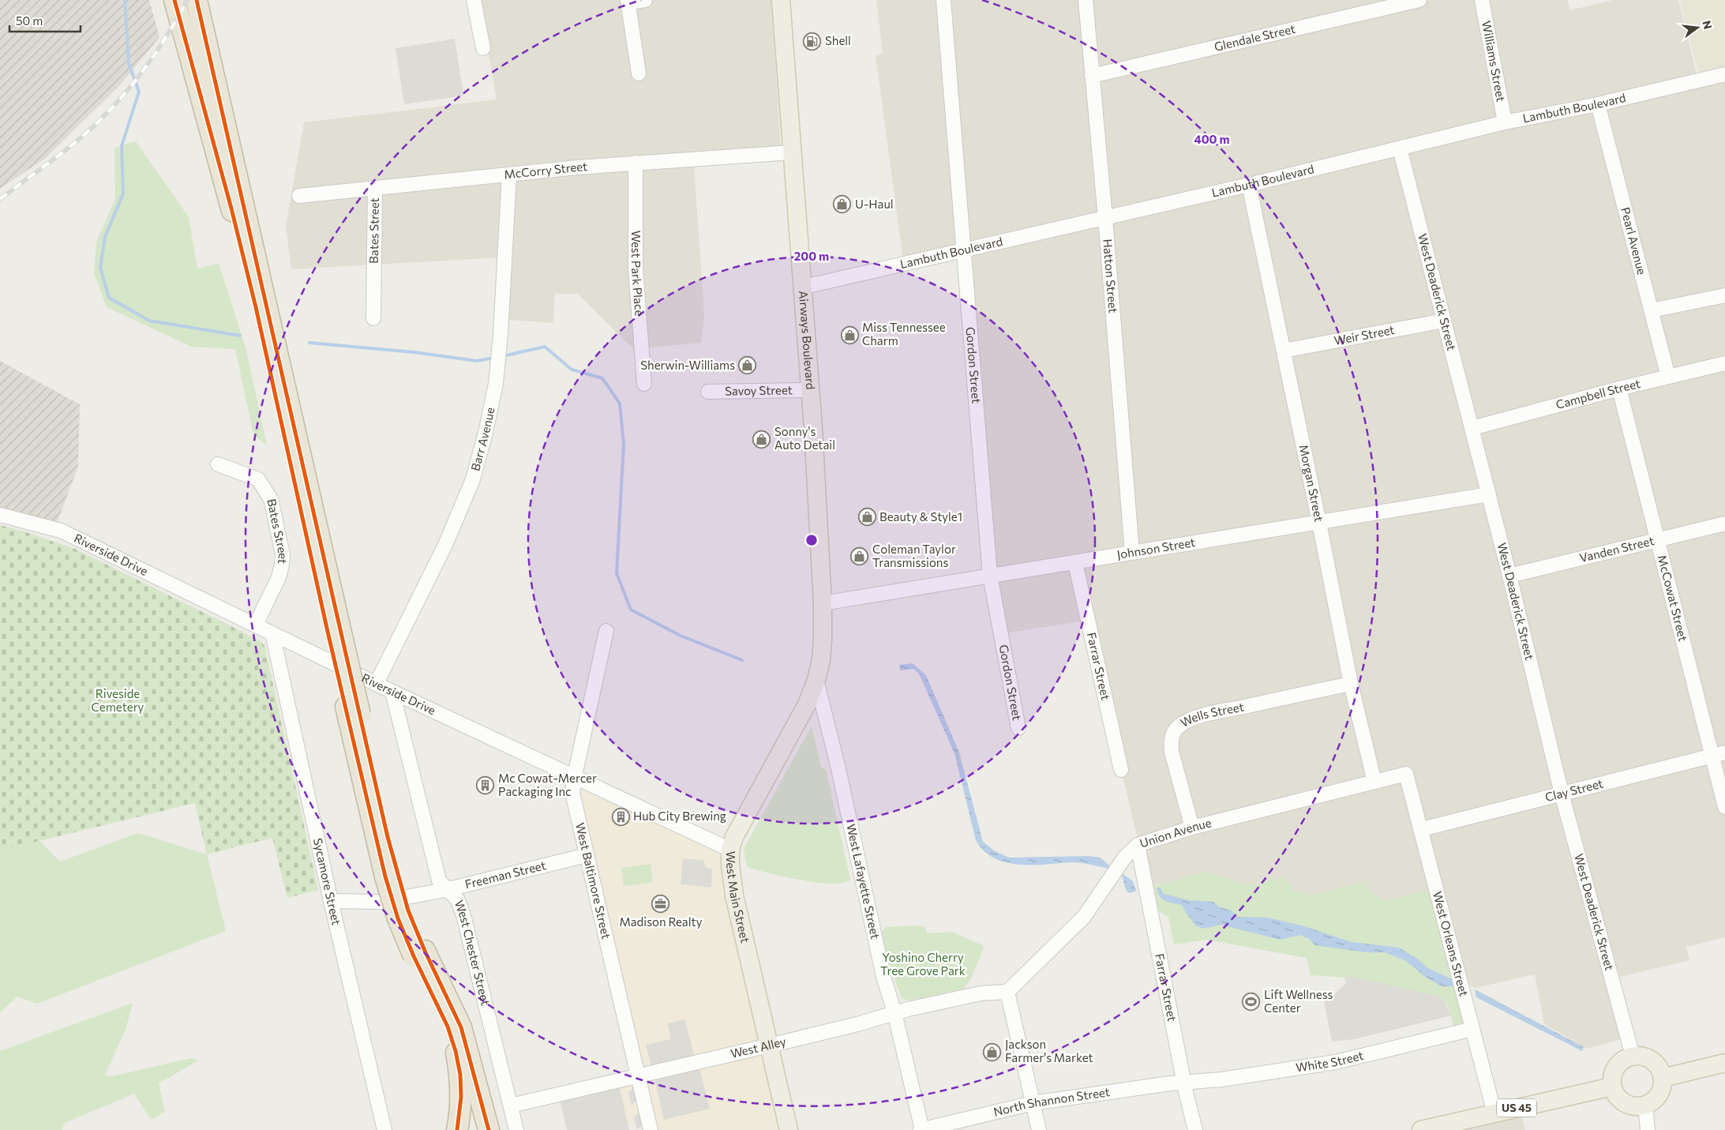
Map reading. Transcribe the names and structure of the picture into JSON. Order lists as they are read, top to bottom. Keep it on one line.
{"streets":{"main road":["Airways Boulevard","West Main Street","US 45"],"street":["Glendale Street","Williams Street","Lambuth Boulevard","McCorry Street","Bates Street","Pearl Avenue","West Park Place","Hatton Street","West Deaderick Street","Weir Street","Gordon Street","Savoy Street","Campbell Street","Barr Avenue","Morgan Street","Johnson Street","Vanden Street","Riverside Drive","McCowat Street","Farrar Street","Wells Street","Clay Street","Union Avenue","Freeman Street","West Baltimore Street","Sycamore Street","West Lafayette Street","West Orleans Street","West Chester Street","West Alley","White Street","North Shannon Street"]},"crossings":[["Glendale Street","Hatton Street"],["Williams Street","Lambuth Boulevard"],["Lambuth Boulevard","Pearl Avenue"],["Lambuth Boulevard","Hatton Street"],["Lambuth Boulevard","West Deaderick Street"],["Lambuth Boulevard","Airways Boulevard"],["Lambuth Boulevard","Gordon Street"],["Lambuth Boulevard","Morgan Street"],["McCorry Street","Bates Street"],["McCorry Street","West Park Place"],["McCorry Street","Airways Boulevard"],["McCorry Street","Barr Avenue"],["Bates Street","Riverside Drive"],["Pearl Avenue","Campbell Street"],["Hatton Street","Johnson Street"],["West Deaderick Street","Weir Street"],["West Deaderick Street","Campbell Street"],["West Deaderick Street","Johnson Street"],["West Deaderick Street","Vanden Street"],["West Deaderick Street","Clay Street"],["West Deaderick Street","US 45"],["Weir Street","Morgan Street"],["Airways Boulevard","Savoy Street"],["Airways Boulevard","Johnson Street"],["Airways Boulevard","West Lafayette Street"],["Airways Boulevard","West Main Street"],["Gordon Street","Johnson Street"],["Campbell Street","McCowat Street"],["Barr Avenue","Riverside Drive"],["Morgan Street","Johnson Street"],["Morgan Street","Wells Street"],["Morgan Street","Union Avenue"],["Johnson Street","Farrar Street"],["Vanden Street","McCowat Street"],["Riverside Drive","West Baltimore Street"],["Riverside Drive","Sycamore Street"],["Riverside Drive","West Main Street"],["Riverside Drive","West Chester Street"],["McCowat Street","Clay Street"],["Farrar Street","Union Avenue"],["Farrar Street","White Street"],["Farrar Street","North Shannon Street"],["Wells Street","Union Avenue"],["Clay Street","West Orleans Street"],["Union Avenue","West Orleans Street"],["Union Avenue","West Alley"],["Freeman Street","West Baltimore Street"],["Freeman Street","Sycamore Street"],["Freeman Street","West Chester Street"],["West Baltimore Street","West Alley"],["West Lafayette Street","West Main Street"],["West Lafayette Street","West Alley"],["West Lafayette Street","North Shannon Street"],["West Main Street","West Alley"],["West Orleans Street","White Street"],["West Orleans Street","US 45"],["West Chester Street","West Alley"],["White Street","North Shannon Street"]],"parks":["Riveside Cemetery","Yoshino Cherry Tree Grove Park"],"places":{"fuel station":["Shell"],"shop":["U-Haul","Miss Tennessee Charm","Sherwin-Williams","Sonny's Auto Detail","Beauty & Style1","Coleman Taylor Transmissions","Jackson Farmer's Market"],"building":["Mc Cowat-Mercer Packaging Inc","Hub City Brewing"],"office":["Madison Realty"],"sports":["Lift Wellness Center"]},"scale_bar":"50 m","north":"right","rings":["400 m","200 m"]}
